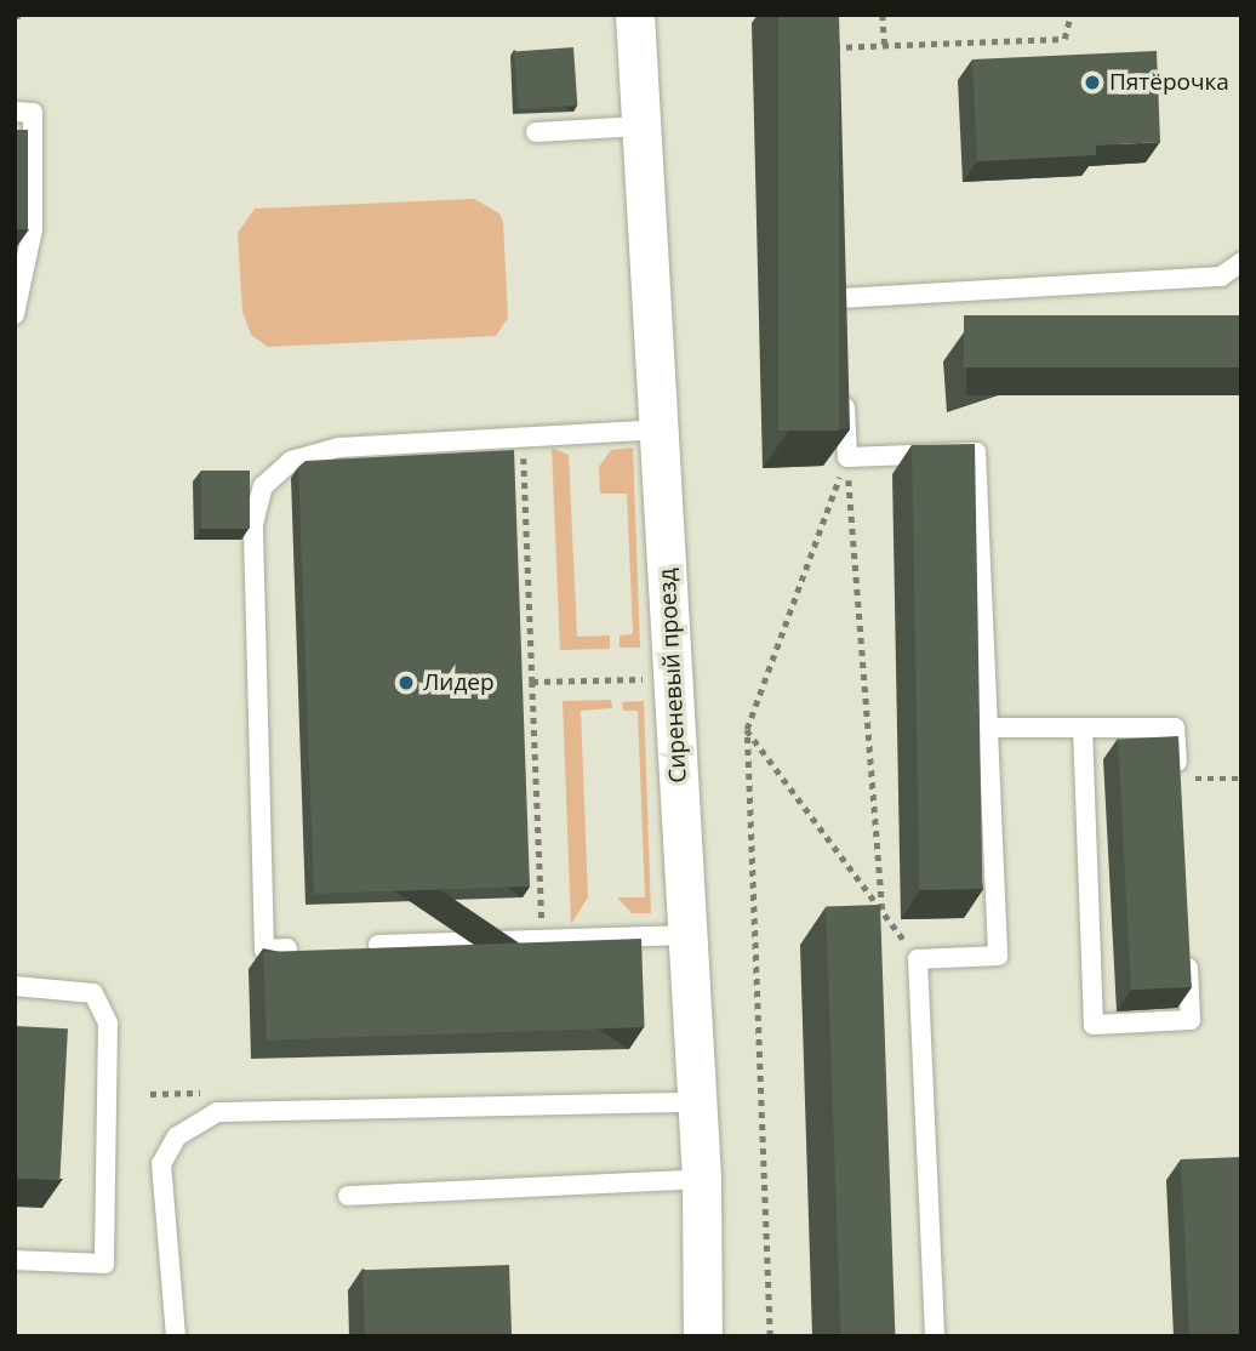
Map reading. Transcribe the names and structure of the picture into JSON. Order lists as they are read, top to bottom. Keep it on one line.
{"streets":{"street":["Сиреневый проезд"]},"places":["Пятёрочка","Лидер"]}
